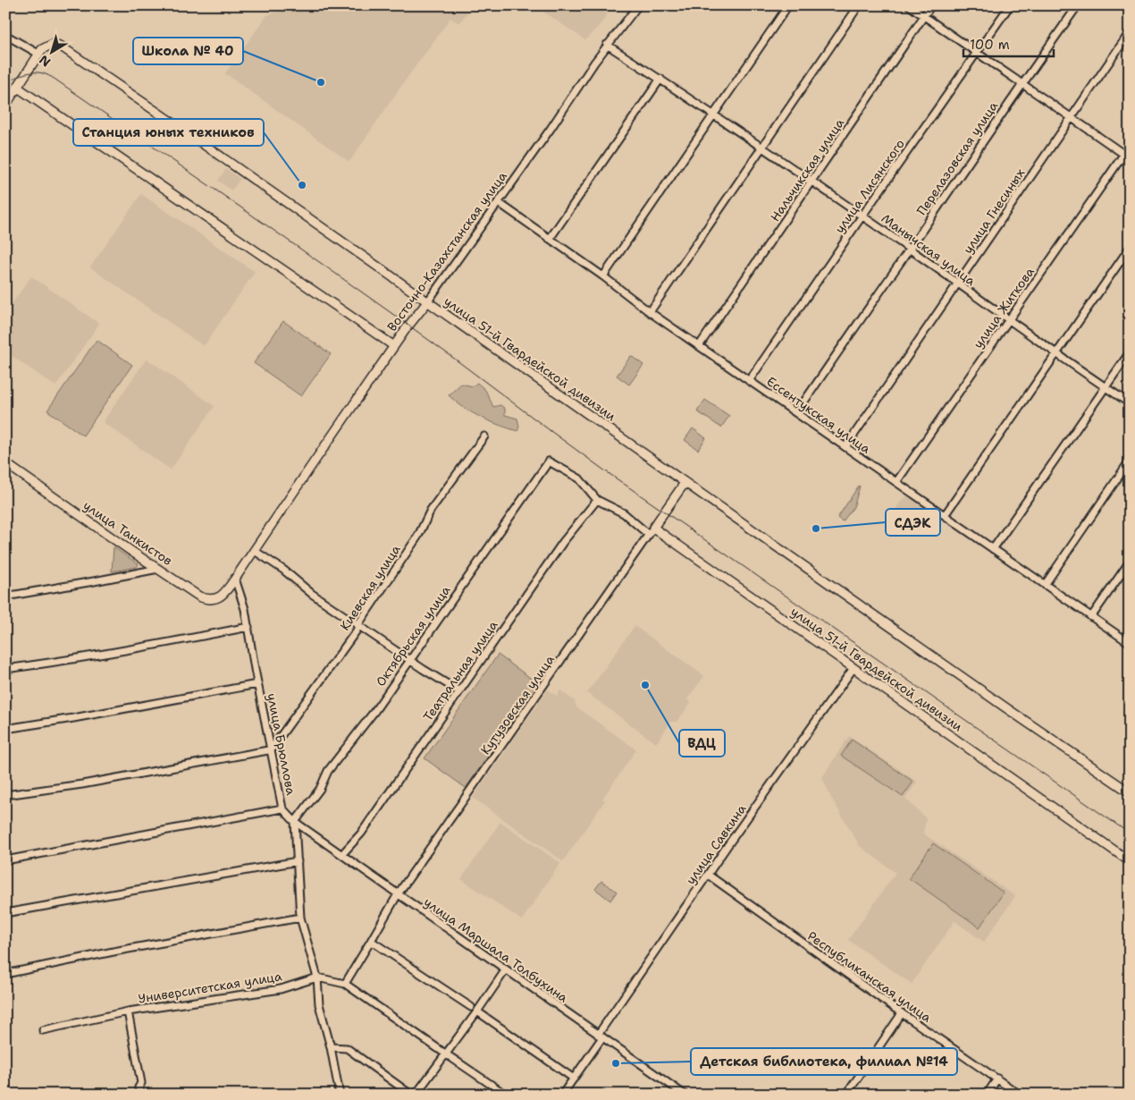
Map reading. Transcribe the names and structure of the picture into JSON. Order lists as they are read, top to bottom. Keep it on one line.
{"streets":{"main road":["Восточно-Казахстанская улица","улица 51-й Гвардейской дивизии","улица Танкистов"],"street":["Перелазовская улица","Нальчикская улица","улица Лисянского","улица Гнесиных","Манычская улица","улица Житкова","Ессентукская улица","Киевская улица","Октябрьская улица","Театральная улица","Кутузовская улица","улица Брюллова","улица Савкина","улица Маршала Толбухина","Республиканская улица","Университетская улица"]},"crossings":[["Перелазовская улица","Манычская улица"],["Перелазовская улица","Ессентукская улица"],["Нальчикская улица","Манычская улица"],["Нальчикская улица","Ессентукская улица"],["улица Лисянского","Манычская улица"],["улица Лисянского","Ессентукская улица"],["улица Гнесиных","Манычская улица"],["улица Гнесиных","Ессентукская улица"],["Манычская улица","улица Житкова"],["Восточно-Казахстанская улица","улица 51-й Гвардейской дивизии"],["Восточно-Казахстанская улица","Ессентукская улица"],["Восточно-Казахстанская улица","улица Танкистов"],["Восточно-Казахстанская улица","улица Брюллова"],["улица Житкова","Ессентукская улица"],["улица 51-й Гвардейской дивизии","Кутузовская улица"],["улица 51-й Гвардейской дивизии","улица Савкина"],["улица Танкистов","улица Брюллова"],["Киевская улица","улица Брюллова"],["Октябрьская улица","Театральная улица"],["Октябрьская улица","улица Брюллова"],["Октябрьская улица","улица Маршала Толбухина"],["Театральная улица","улица Маршала Толбухина"],["Кутузовская улица","улица Маршала Толбухина"],["улица Брюллова","улица Маршала Толбухина"],["улица Савкина","улица Маршала Толбухина"],["улица Савкина","Республиканская улица"]],"places":["Школа № 40","Станция юных техников","СДЭК","ВДЦ","Детская библиотека, филиал №14"],"scale_bar":"100 m","north":"bottom left"}
